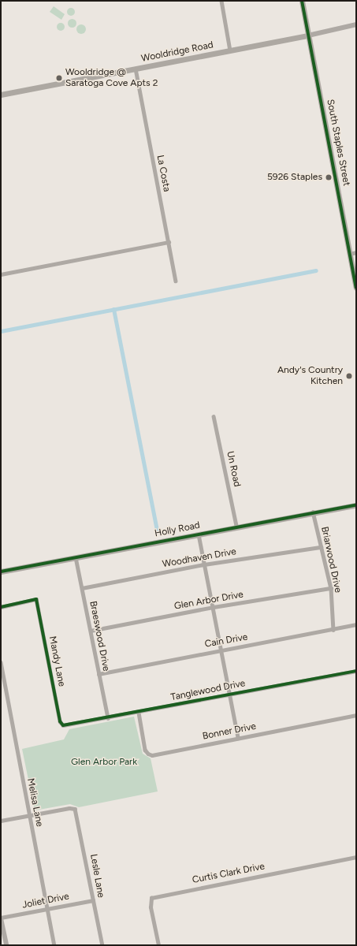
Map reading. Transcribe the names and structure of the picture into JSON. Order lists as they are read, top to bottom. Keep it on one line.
{"streets":{"main road":["Wooldridge Road","South Staples Street","Holly Road"],"street":["La Costa","Un Road","Woodhaven Drive","Briarwood Drive","Glen Arbor Drive","Braeswood Drive","Cain Drive","Mandy Lane","Tanglewood Drive","Bonner Drive","Melisa Lane","Curtis Clark Drive","Lesle Lane","Joliet Drive"]},"crossings":[["Wooldridge Road","South Staples Street"],["Wooldridge Road","La Costa"],["Un Road","Holly Road"],["Holly Road","Briarwood Drive"],["Holly Road","Braeswood Drive"],["Woodhaven Drive","Briarwood Drive"],["Woodhaven Drive","Braeswood Drive"],["Briarwood Drive","Glen Arbor Drive"],["Briarwood Drive","Cain Drive"],["Glen Arbor Drive","Braeswood Drive"],["Braeswood Drive","Cain Drive"],["Braeswood Drive","Tanglewood Drive"],["Mandy Lane","Tanglewood Drive"],["Tanglewood Drive","Bonner Drive"],["Melisa Lane","Lesle Lane"],["Melisa Lane","Joliet Drive"],["Lesle Lane","Joliet Drive"]],"parks":["Glen Arbor Park"],"places":["Wooldridge @ Saratoga Cove Apts 2","5926 Staples","Andy's Country Kitchen"]}
